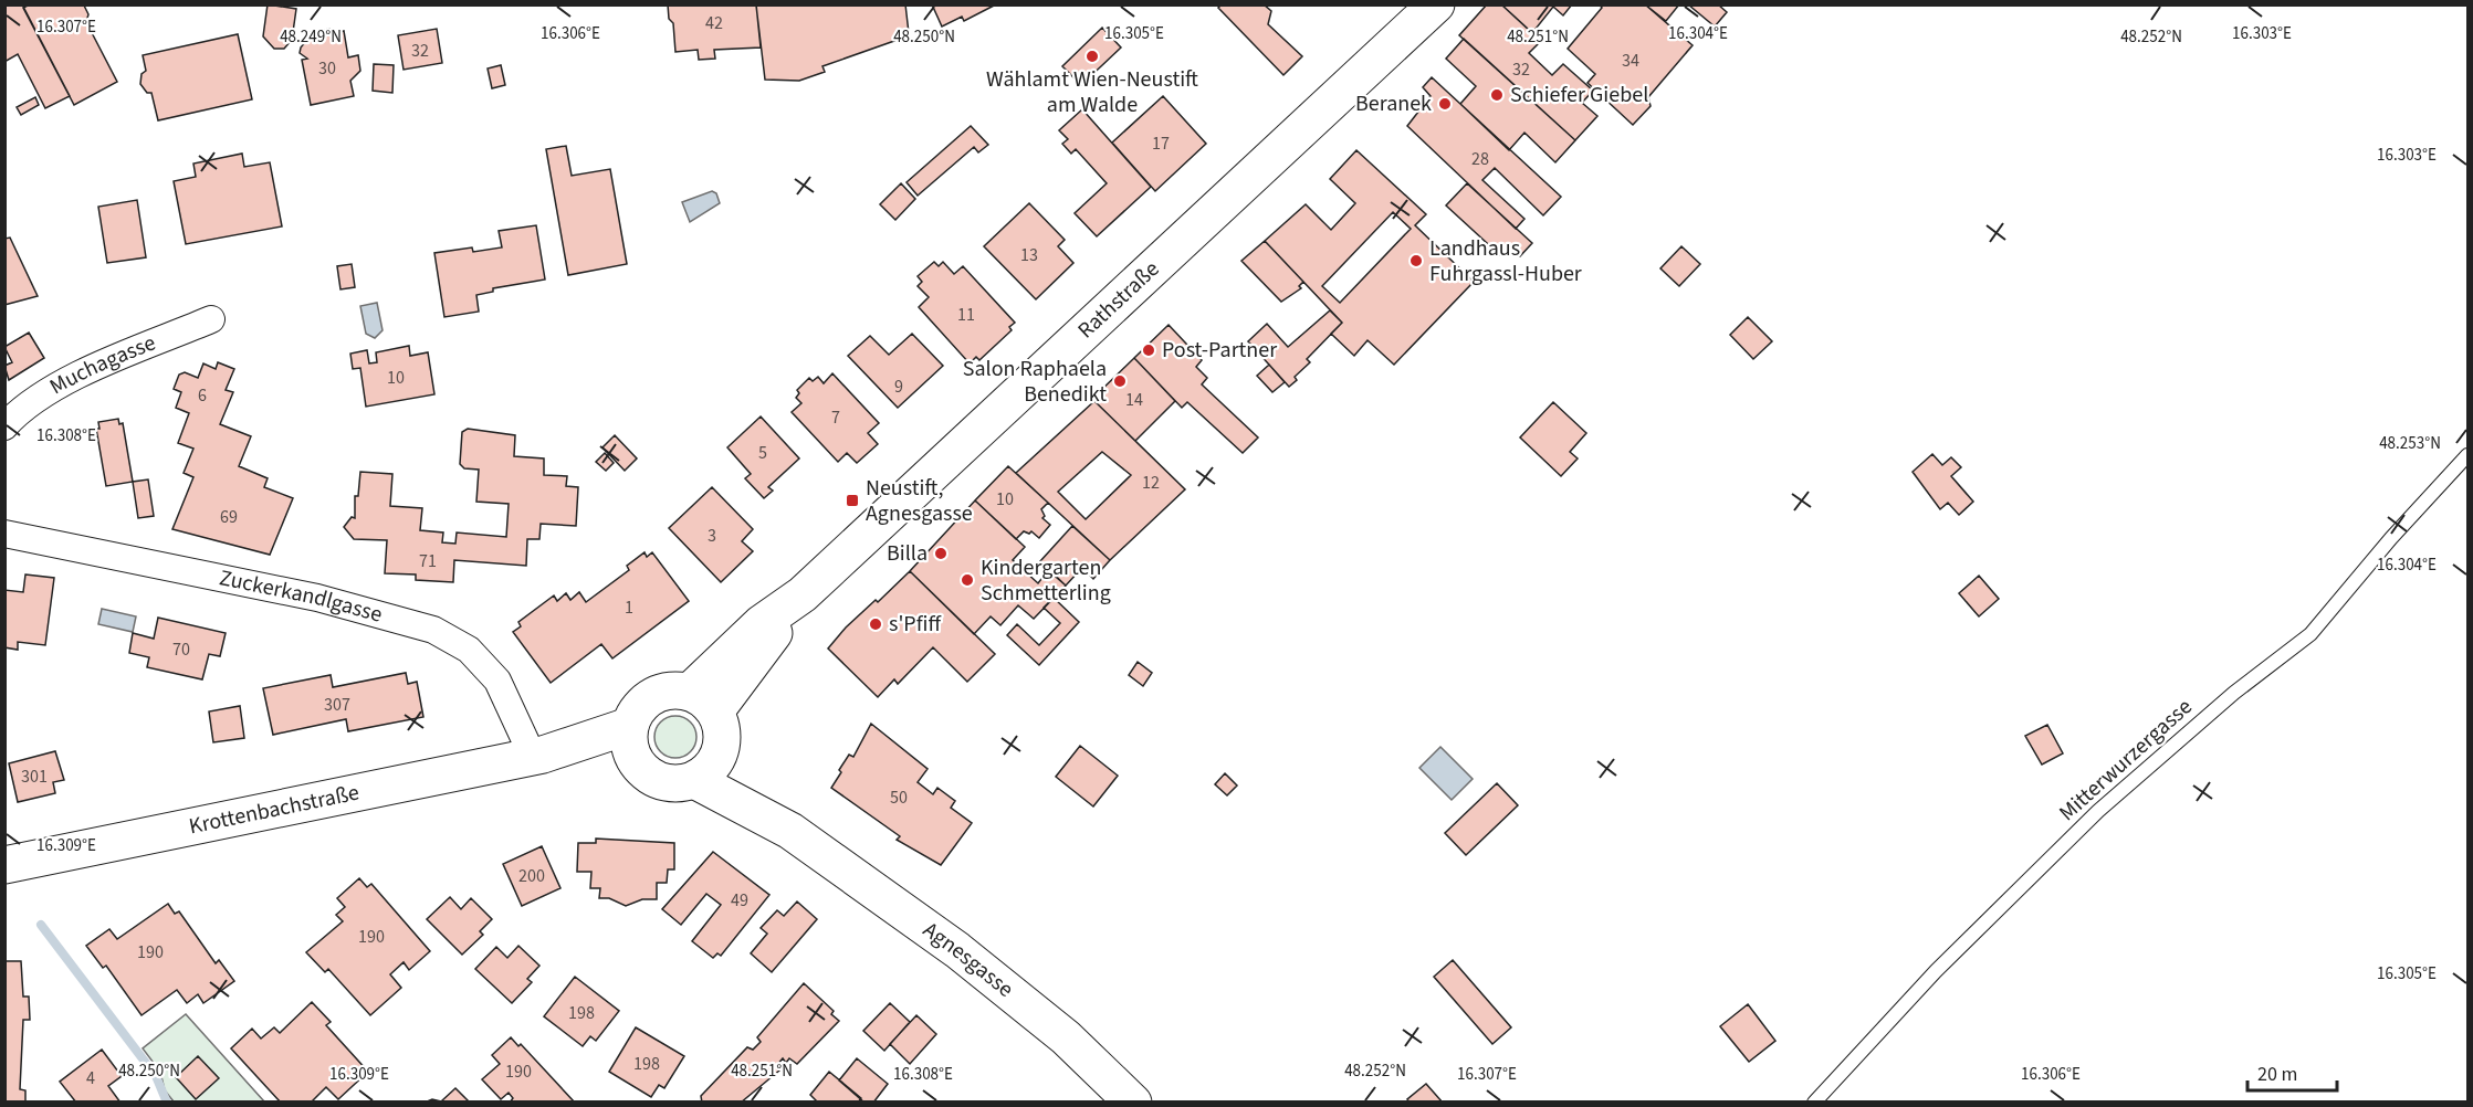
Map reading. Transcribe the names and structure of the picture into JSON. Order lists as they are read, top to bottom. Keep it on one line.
{"streets":{"main road":["Rathstraße","Krottenbachstraße","Agnesgasse"],"street":["Muchagasse","Zuckerkandlgasse"],"lane":["Mitterwurzergasse"]},"crossings":[["Rathstraße","Krottenbachstraße"],["Rathstraße","Agnesgasse"],["Zuckerkandlgasse","Krottenbachstraße"],["Krottenbachstraße","Agnesgasse"]],"places":{"other":["Wählamt Wien-Neustift am Walde","Schiefer Giebel","Beranek","Landhaus Fuhrgassl-Huber","Post-Partner","Salon Raphaela Benedikt","Billa","Kindergarten Schmetterling","s'Pfiff"],"transit":["Neustift, Agnesgasse"]},"house_numbers":["42","32","34","30","32","17","28","13","11","10","9","6","14","7","5","12","10","69","3","71","1","70","307","301","50","200","49","190","190","198","198","190","4"],"scale_bar":"20 m","coordinates":["16.307°E","16.306°E","16.305°E","16.304°E","16.303°E","48.250°N","48.251°N","48.249°N","48.252°N","16.308°E","48.253°N","16.309°E"]}
